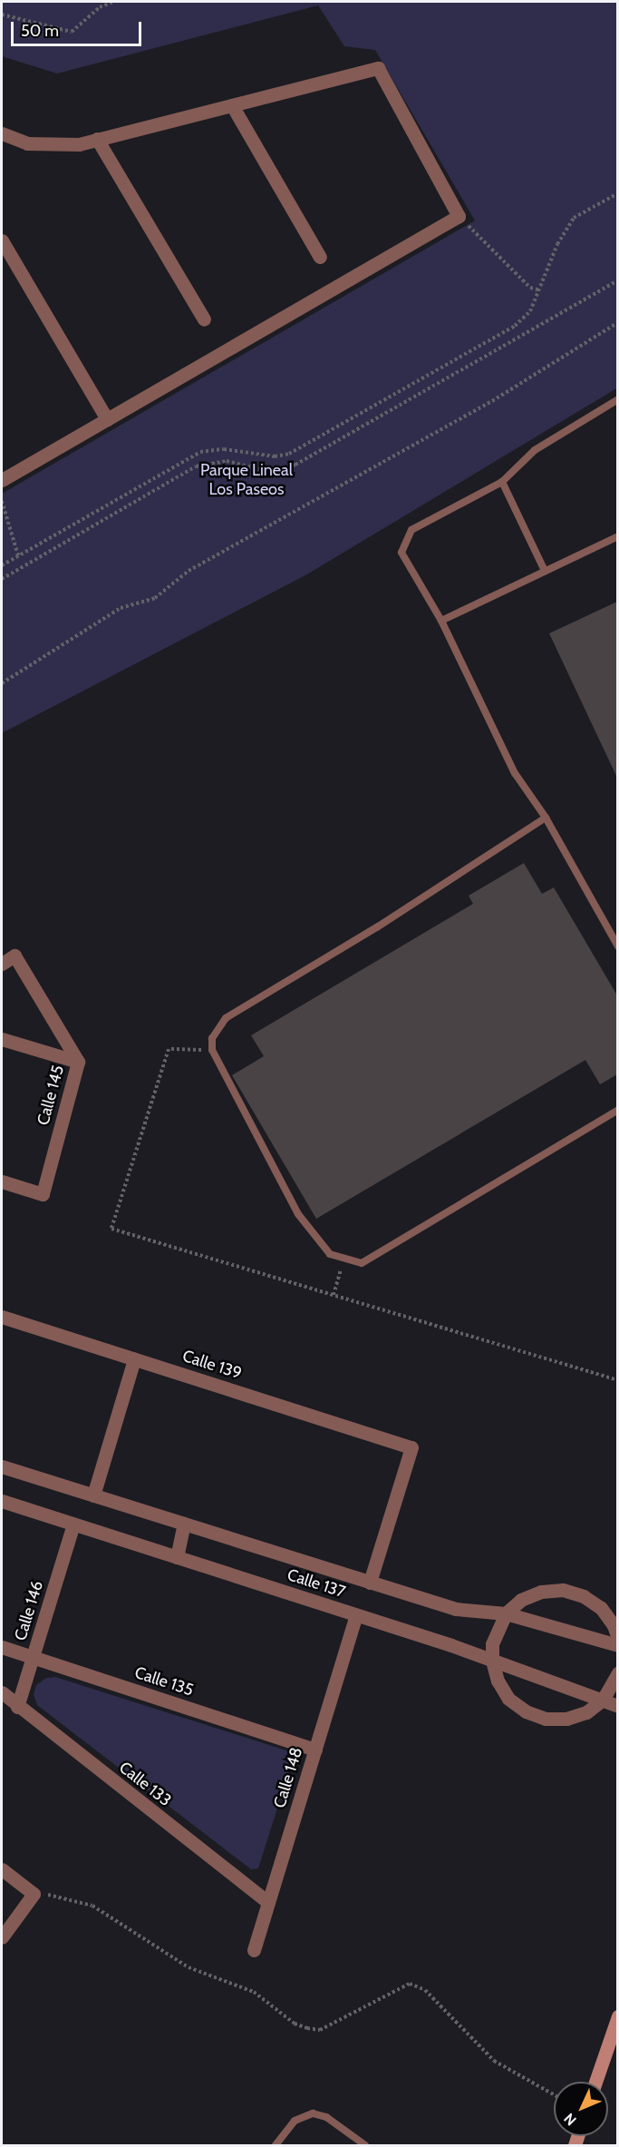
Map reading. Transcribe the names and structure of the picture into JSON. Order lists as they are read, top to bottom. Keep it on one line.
{"streets":{"street":["Calle 145","Calle 139","Calle 137","Calle 146","Calle 135","Calle 148","Calle 133"]},"crossings":[["Calle 139","Calle 137"],["Calle 137","Calle 146"],["Calle 137","Calle 148"],["Calle 146","Calle 135"],["Calle 146","Calle 133"],["Calle 135","Calle 148"],["Calle 148","Calle 133"]],"parks":["Parque Lineal Los Paseos"],"scale_bar":"50 m","north":"bottom left"}
